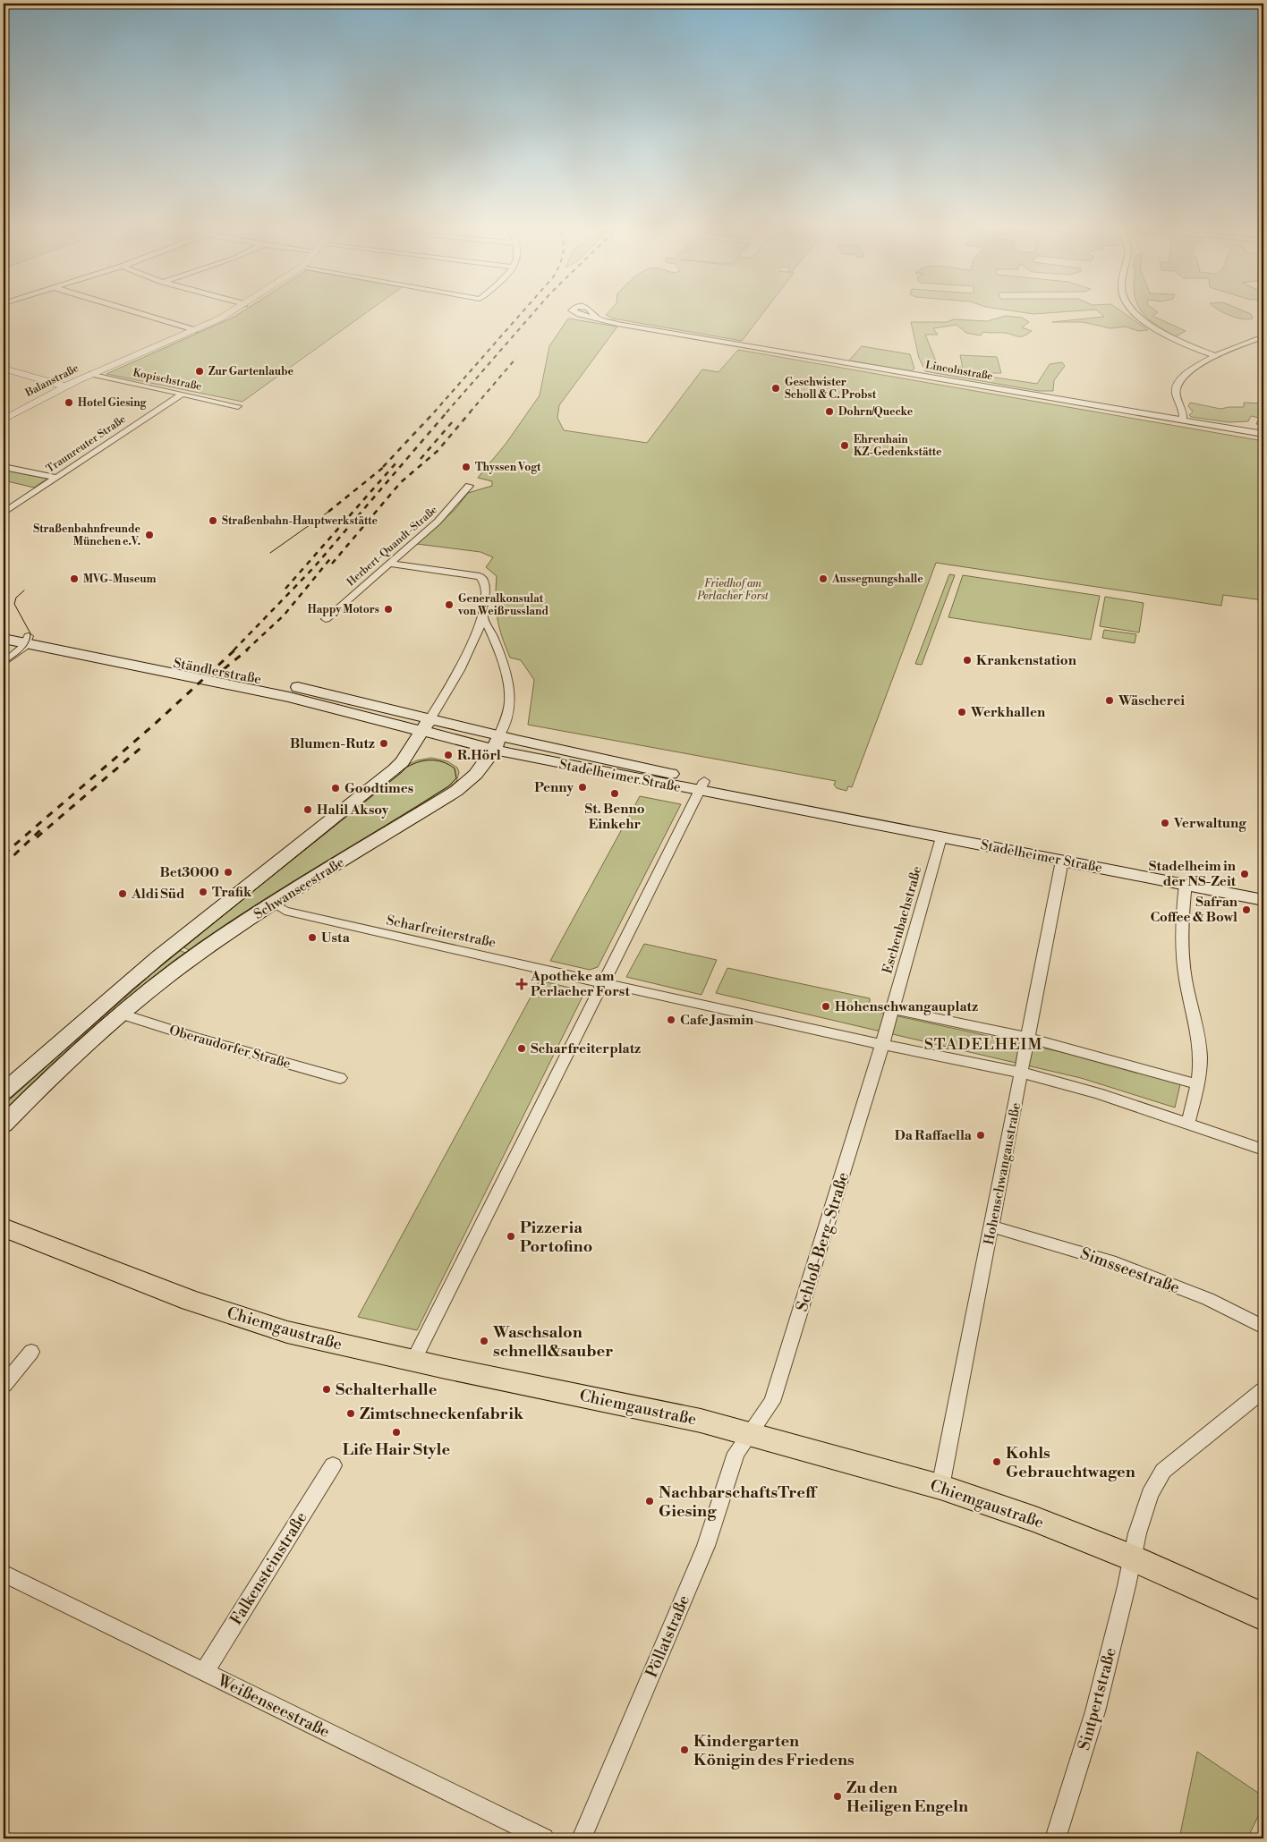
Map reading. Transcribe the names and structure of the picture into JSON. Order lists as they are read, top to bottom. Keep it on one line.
{"streets":{"main road":["Ständlerstraße","Stadelheimer Straße","Schwanseestraße","Chiemgaustraße"],"street":["Lincolnstraße","Kopischstraße","Balanstraße","Traunreuter Straße","Herbert-Quandt-Straße","Eschenbachstraße","Scharfreiterstraße","Oberaudorfer Straße","Hohenschwangaustraße","Schloß-Berg-Straße","Simsseestraße","Falkensteinstraße","Pöllatstraße","Sintpertstraße","Weißenseestraße"]},"crossings":[["Kopischstraße","Balanstraße"],["Kopischstraße","Traunreuter Straße"],["Ständlerstraße","Stadelheimer Straße"],["Ständlerstraße","Schwanseestraße"],["Stadelheimer Straße","Schwanseestraße"],["Stadelheimer Straße","Eschenbachstraße"],["Stadelheimer Straße","Hohenschwangaustraße"],["Schwanseestraße","Scharfreiterstraße"],["Schwanseestraße","Oberaudorfer Straße"],["Hohenschwangaustraße","Simsseestraße"],["Hohenschwangaustraße","Chiemgaustraße"],["Schloß-Berg-Straße","Chiemgaustraße"],["Schloß-Berg-Straße","Pöllatstraße"],["Chiemgaustraße","Pöllatstraße"],["Chiemgaustraße","Sintpertstraße"],["Falkensteinstraße","Weißenseestraße"]],"districts":["STADELHEIM"],"parks":["Friedhof am Perlacher Forst"],"places":{"other":["Zur Gartenlaube","Geschwister Scholl & C. Probst","Hotel Giesing","Dohrn/Quecke","Ehrenhain KZ-Gedenkstätte","Thyssen Vogt","Straßenbahn-Hauptwerkstätte","Straßenbahnfreunde München e.V.","MVG-Museum","Aussegnungshalle","Generalkonsulat von Weißrussland","Happy Motors","Krankenstation","Wäscherei","Werkhallen","Blumen-Rutz","R.Hörl","Penny","Goodtimes","St. Benno Einkehr","Halil Aksoy","Verwaltung","Bet3000","Stadelheim in der NS-Zeit","Trafik","Aldi Süd","Safran Coffee & Bowl","Usta","Hohenschwangauplatz","Cafe Jasmin","Scharfreiterplatz","Da Raffaella","Pizzeria Portofino","Waschsalon schnell&sauber","Schalterhalle","Zimtschneckenfabrik","Life Hair Style","Kohls Gebrauchtwagen","NachbarschaftsTreff Giesing","Kindergarten Königin des Friedens","Zu den Heiligen Engeln"],"health":["Apotheke am Perlacher Forst"]}}
